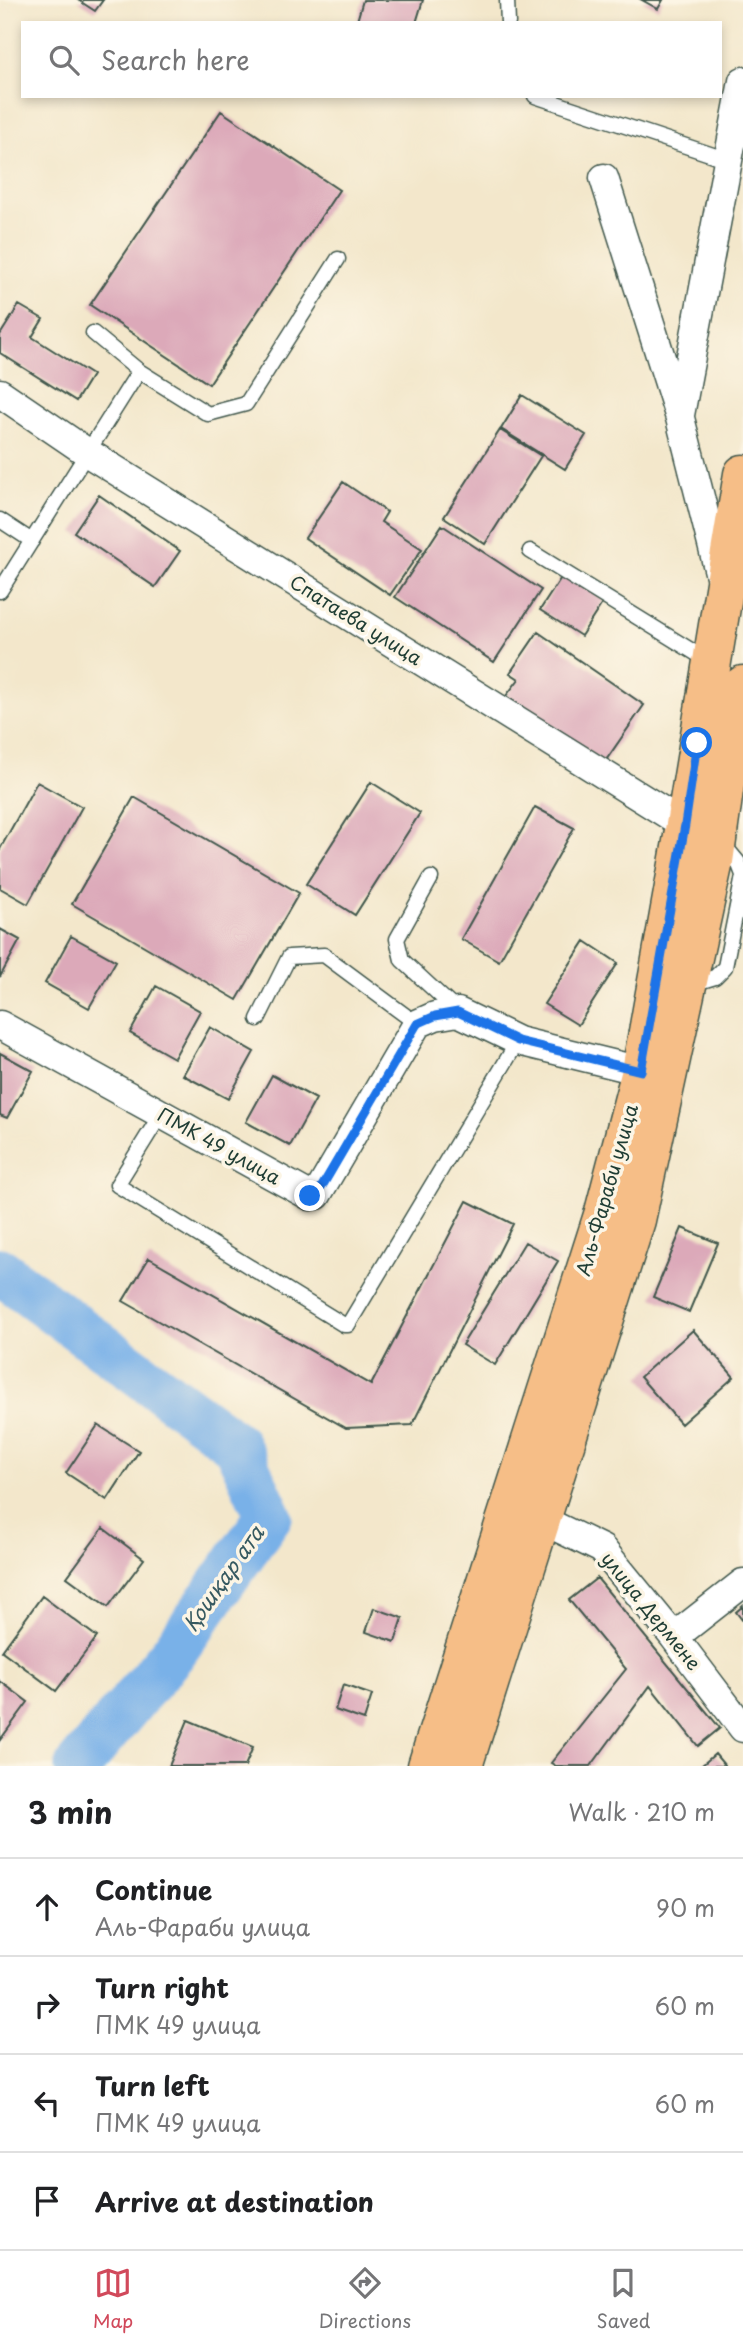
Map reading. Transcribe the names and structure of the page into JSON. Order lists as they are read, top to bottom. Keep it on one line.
{"streets":{"main road":["Аль-Фараби улица"],"street":["Спатаева улица","ПМК 49 улица","улица Дермене"]},"crossings":[["Спатаева улица","Аль-Фараби улица"],["Аль-Фараби улица","улица Дермене"]],"water":["Қошқар ата"],"page":{"search":"Search here","heading":["3 min","Walk · 210 m"],"list":[["Continue","Аль-Фараби улица","90 m"],["Turn right","ПМК 49 улица","60 m"],["Turn left","ПМК 49 улица","60 m"],"Arrive at destination"],"nav":["Map","Directions","Saved"]}}
